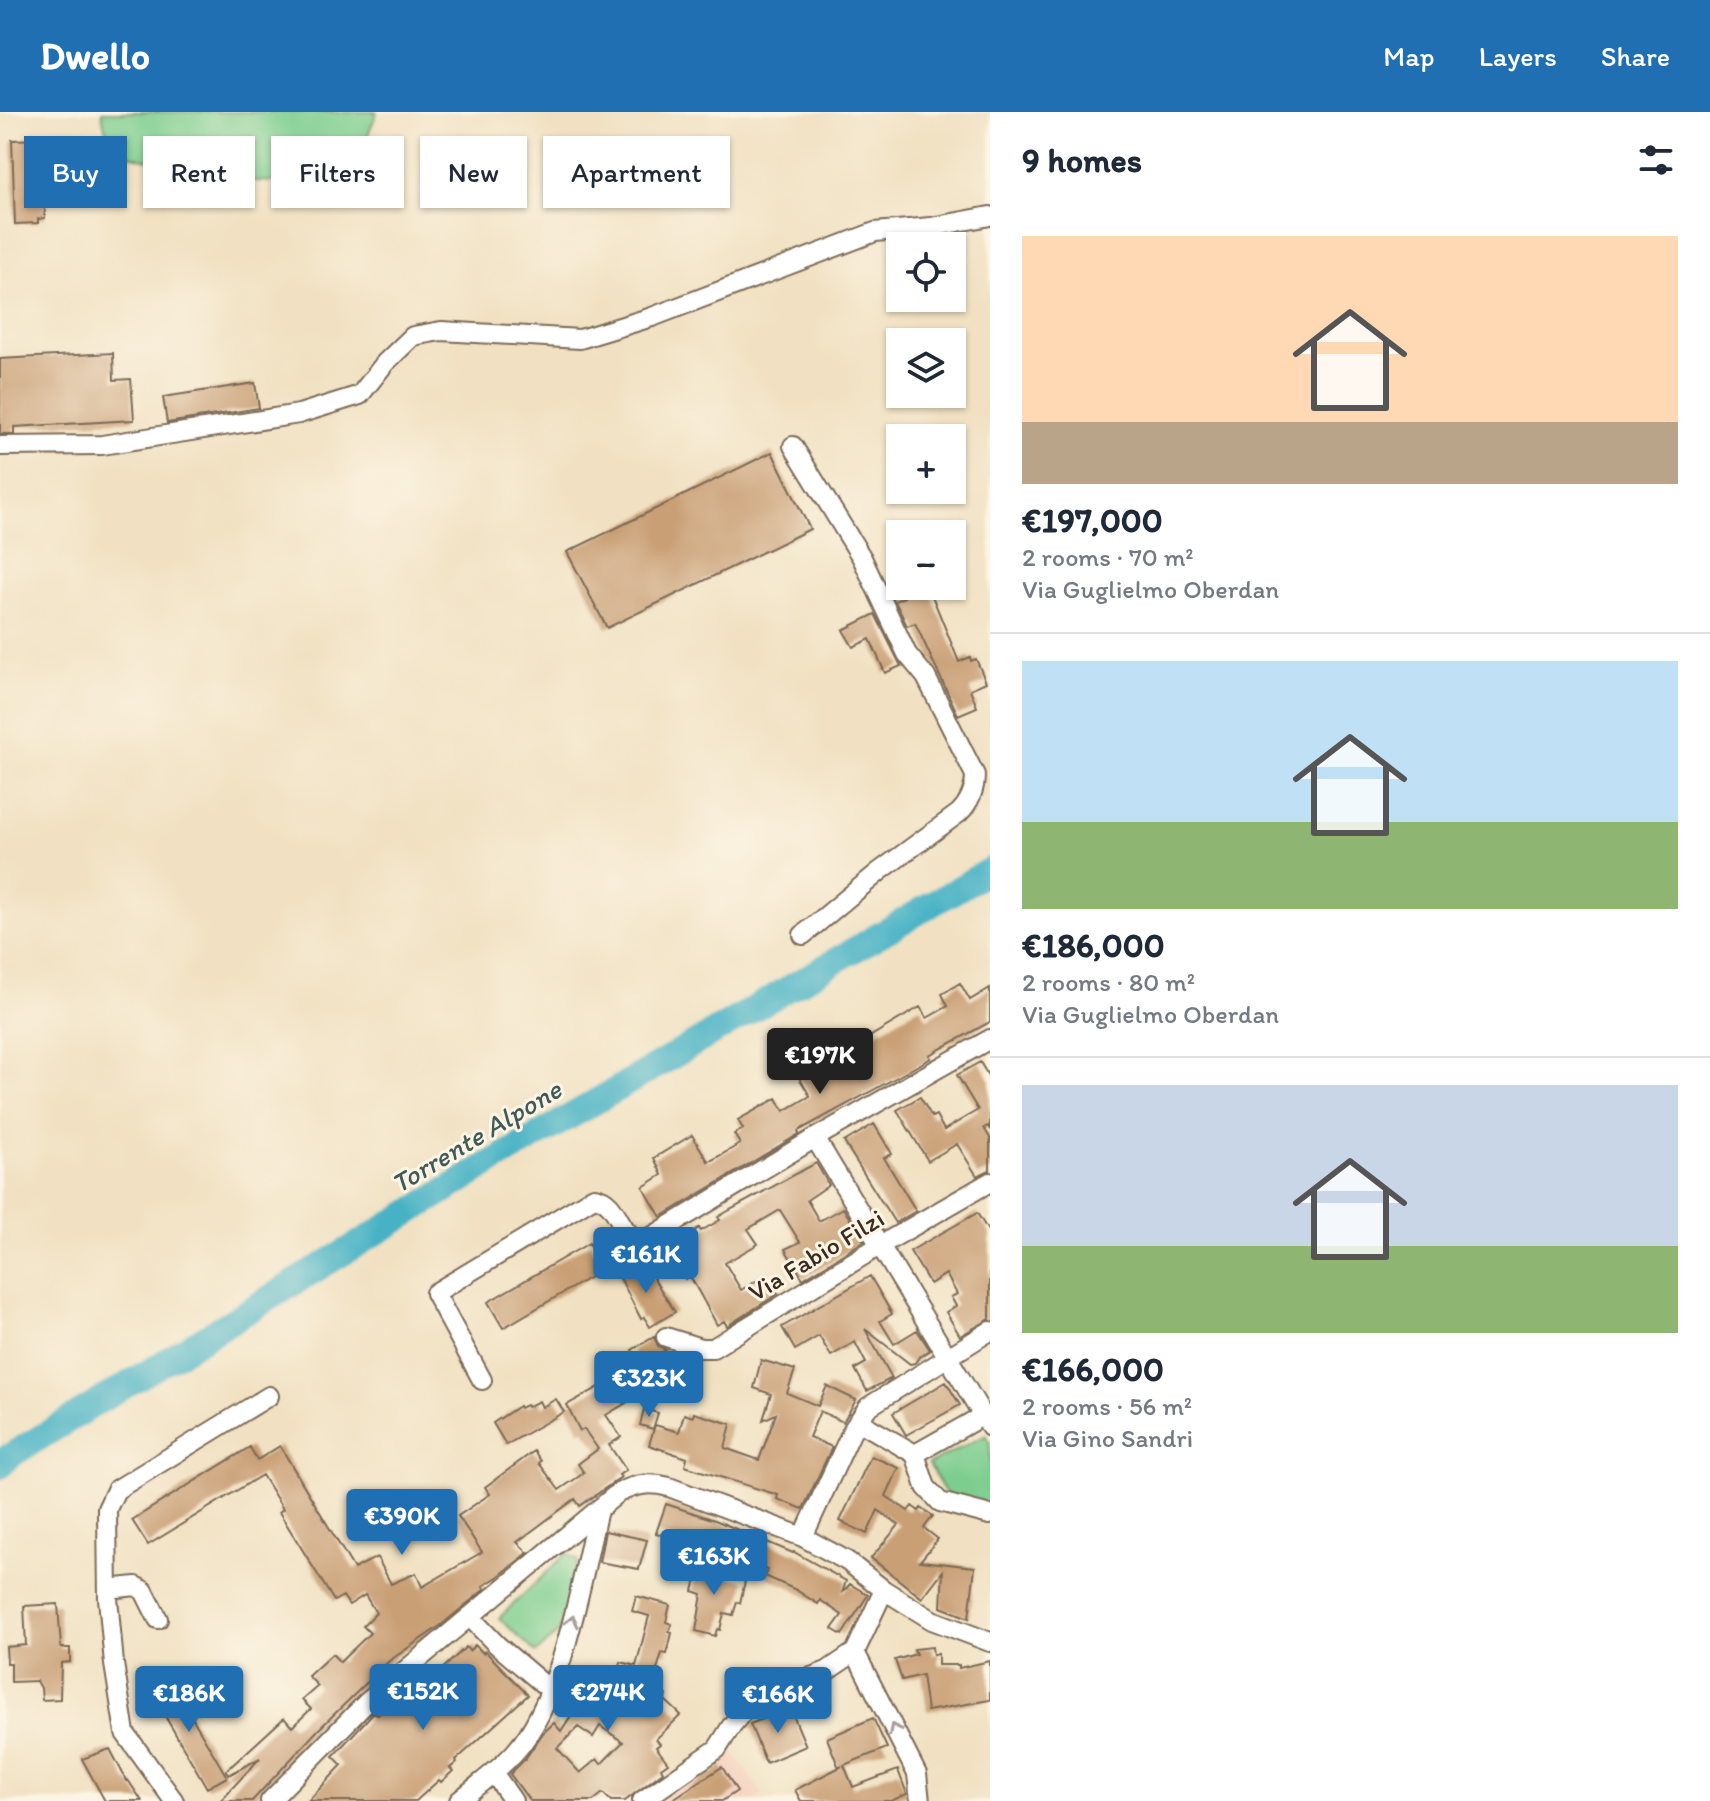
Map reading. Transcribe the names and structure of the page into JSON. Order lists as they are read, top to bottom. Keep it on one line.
{"streets":{"street":["Via Fabio Filzi"]},"water":["Torrente Alpone"],"page":{"header":"Dwello","nav":["Map","Layers","Share"],"heading":"9 homes","chip":["Buy","Rent","Filters","New","Apartment"],"list":[{"name":"€197,000","note":"2 rooms · 70 m² · Via Guglielmo Oberdan"},{"name":"€186,000","note":"2 rooms · 80 m² · Via Guglielmo Oberdan"},{"name":"€166,000","note":"2 rooms · 56 m² · Via Gino Sandri"}],"map_buttons":["+","−"],"price":["€197K","€161K","€323K","€390K","€163K","€152K","€274K","€186K","€166K"]}}
